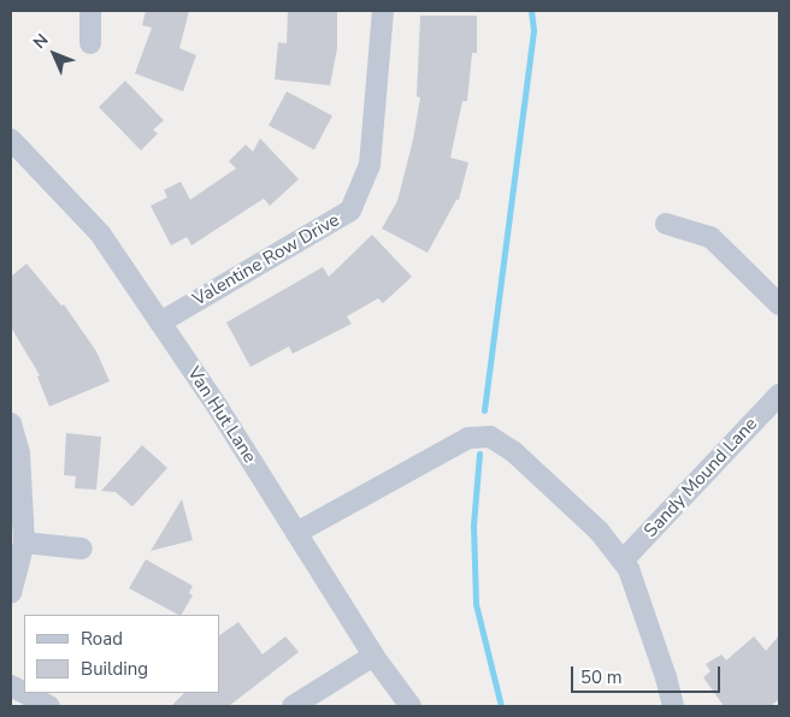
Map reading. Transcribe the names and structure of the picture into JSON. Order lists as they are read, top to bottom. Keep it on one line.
{"streets":{"street":["Valentine Row Drive","Van Hut Lane","Sandy Mound Lane"]},"crossings":[["Valentine Row Drive","Van Hut Lane"]],"legend":["Road","Building"],"scale_bar":"50 m","north":"top left"}
